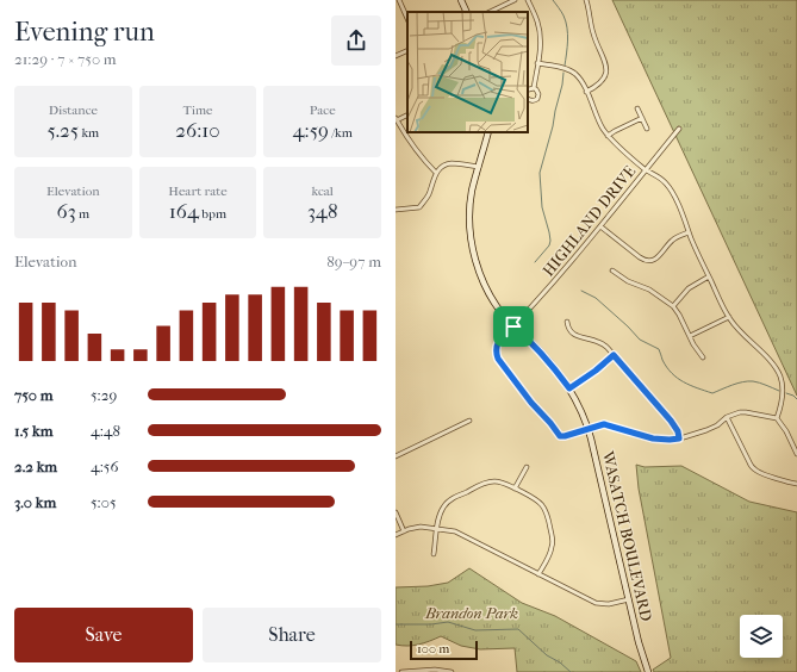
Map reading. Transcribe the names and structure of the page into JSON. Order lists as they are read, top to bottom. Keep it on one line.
{"streets":{"main road":["WASATCH BOULEVARD"],"street":["HIGHLAND DRIVE"]},"crossings":[["HIGHLAND DRIVE","WASATCH BOULEVARD"]],"parks":["Brandon Park"],"scale_bar":"100 m","page":{"heading":["Evening run","21:29 · 7 × 750 m"],"stats":[["Distance","5.25 km"],["Time","26:10"],["Pace","4:59 /km"],["Elevation","63 m"],["Heart rate","164 bpm"],["kcal","348"]],"chart":["Elevation","89–97 m"],"list":[{"name":"750 m","note":"5:29"},{"name":"1.5 km","note":"4:48"},{"name":"2.2 km","note":"4:56"},{"name":"3.0 km","note":"5:05"}],"buttons":["Save","Share"],"scale":"100 m"}}
